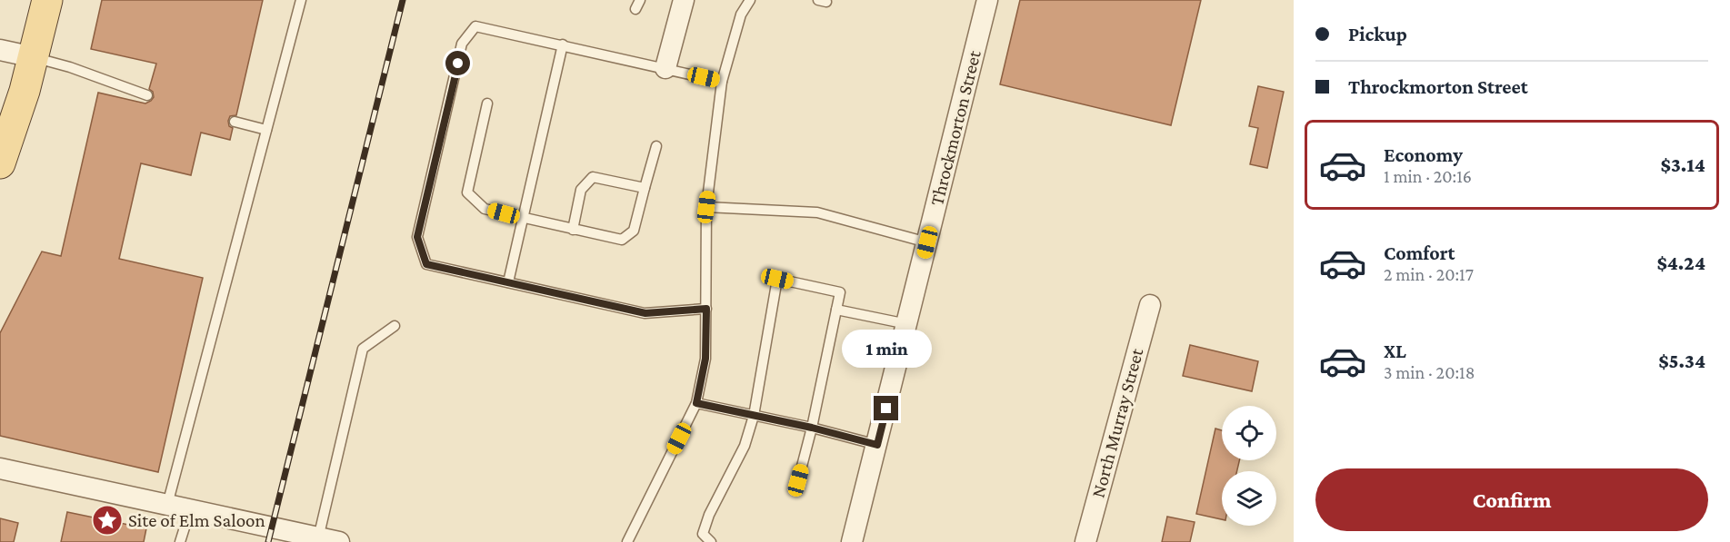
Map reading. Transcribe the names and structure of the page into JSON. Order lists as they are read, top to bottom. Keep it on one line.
{"streets":{"street":["Throckmorton Street","North Murray Street"]},"places":{"place":["Site of Elm Saloon"]},"page":{"banner":["Pickup","Throckmorton Street"],"list":[{"name":"Economy","note":"1 min · 20:16","value":"$3.14"},{"name":"Comfort","note":"2 min · 20:17","value":"$4.24"},{"name":"XL","note":"3 min · 20:18","value":"$5.34"}],"bubble":"1 min","buttons":"Confirm"}}
